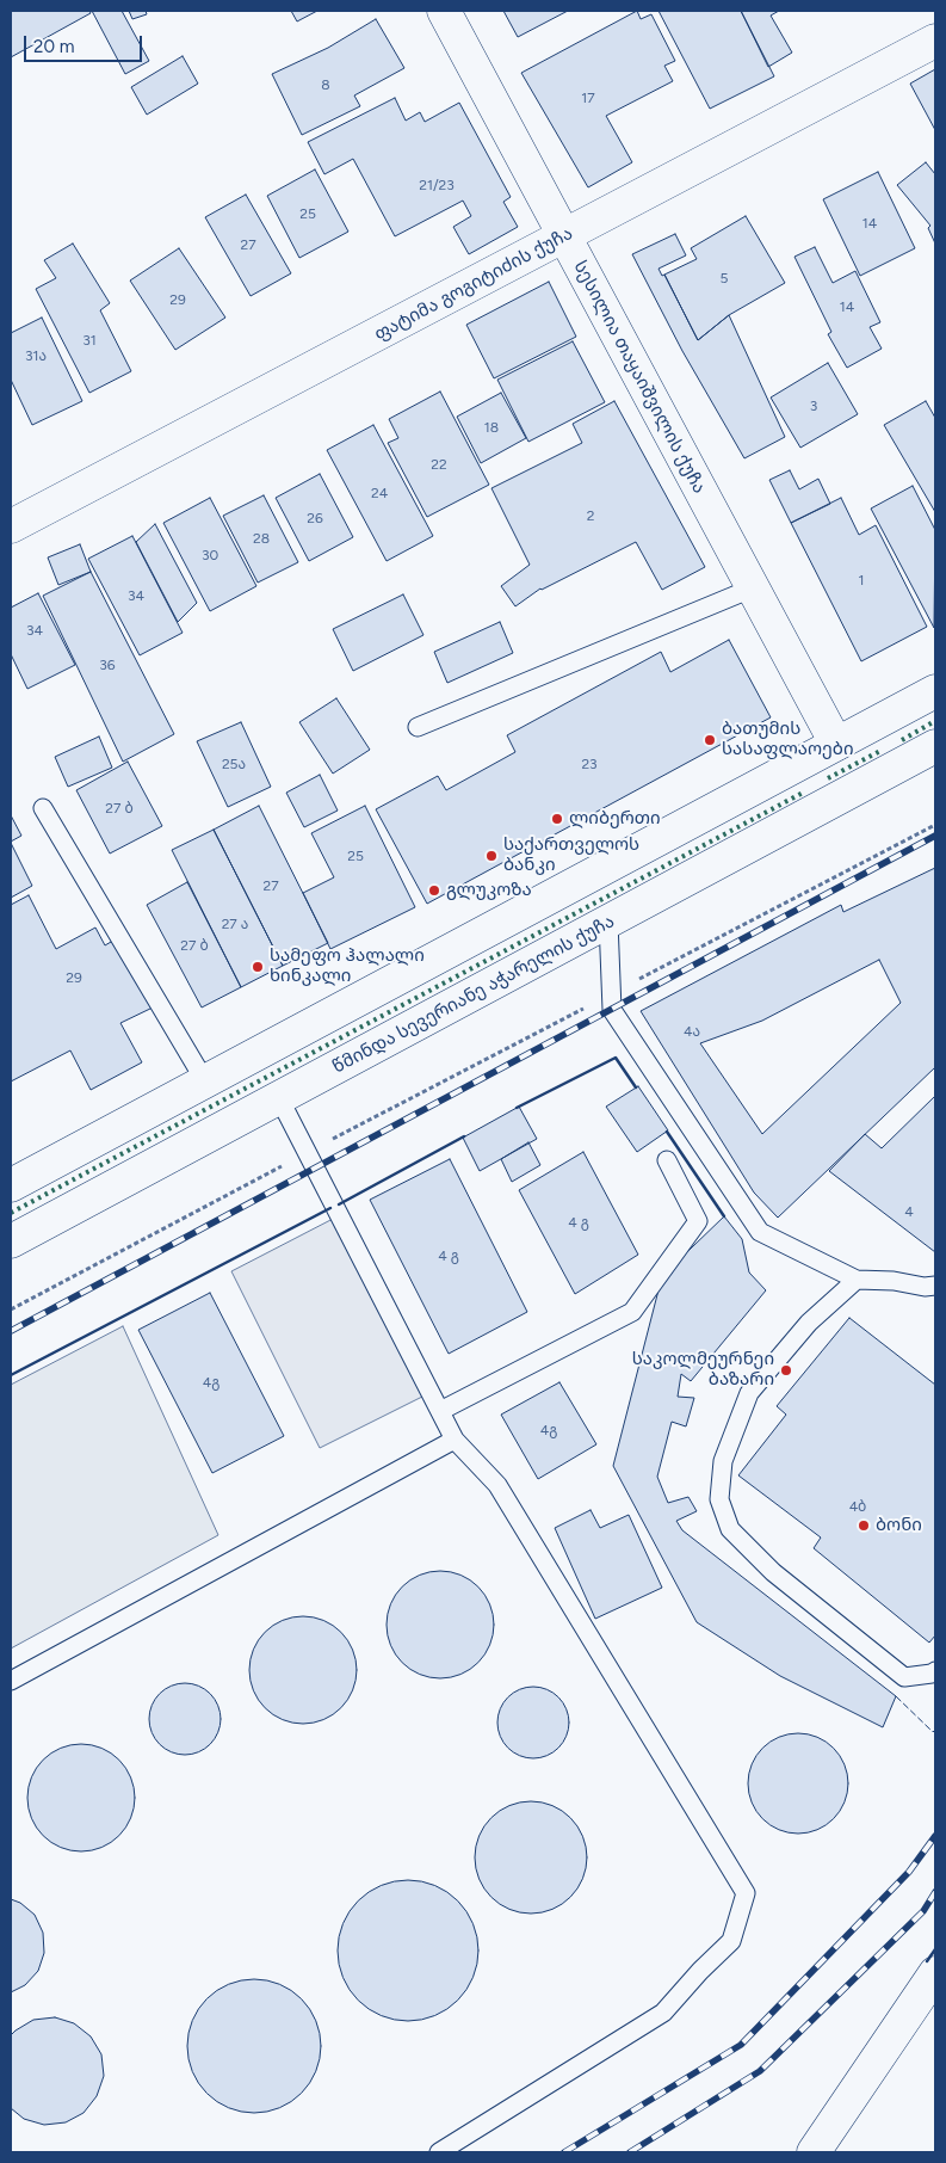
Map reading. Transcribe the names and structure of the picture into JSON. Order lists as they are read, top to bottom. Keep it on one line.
{"streets":{"main road":["ფატიმა გოგიტიძის ქუჩა","სესილია თაყაიშვილის ქუჩა","წმინდა სევერიანე აჭარელის ქუჩა"]},"crossings":[["ფატიმა გოგიტიძის ქუჩა","სესილია თაყაიშვილის ქუჩა"]],"places":["ბათუმის სასაფლაოები","ლიბერთი","საქართველოს ბანკი","გლუკოზა","სამეფო ჰალალი ხინკალი","საკოლმეურნეი ბაზარი","ბონი"],"house_numbers":["8","17","21/23","25","14","27","5","29","14","31","31ა","3","18","22","24","2","26","28","30","1","34","34","36","25ა","23","27 ბ","25","27","27 ა","27 ბ","29","4ა","4","4 გ","4 გ","4გ","4გ","4ბ"],"scale_bar":"20 m"}
